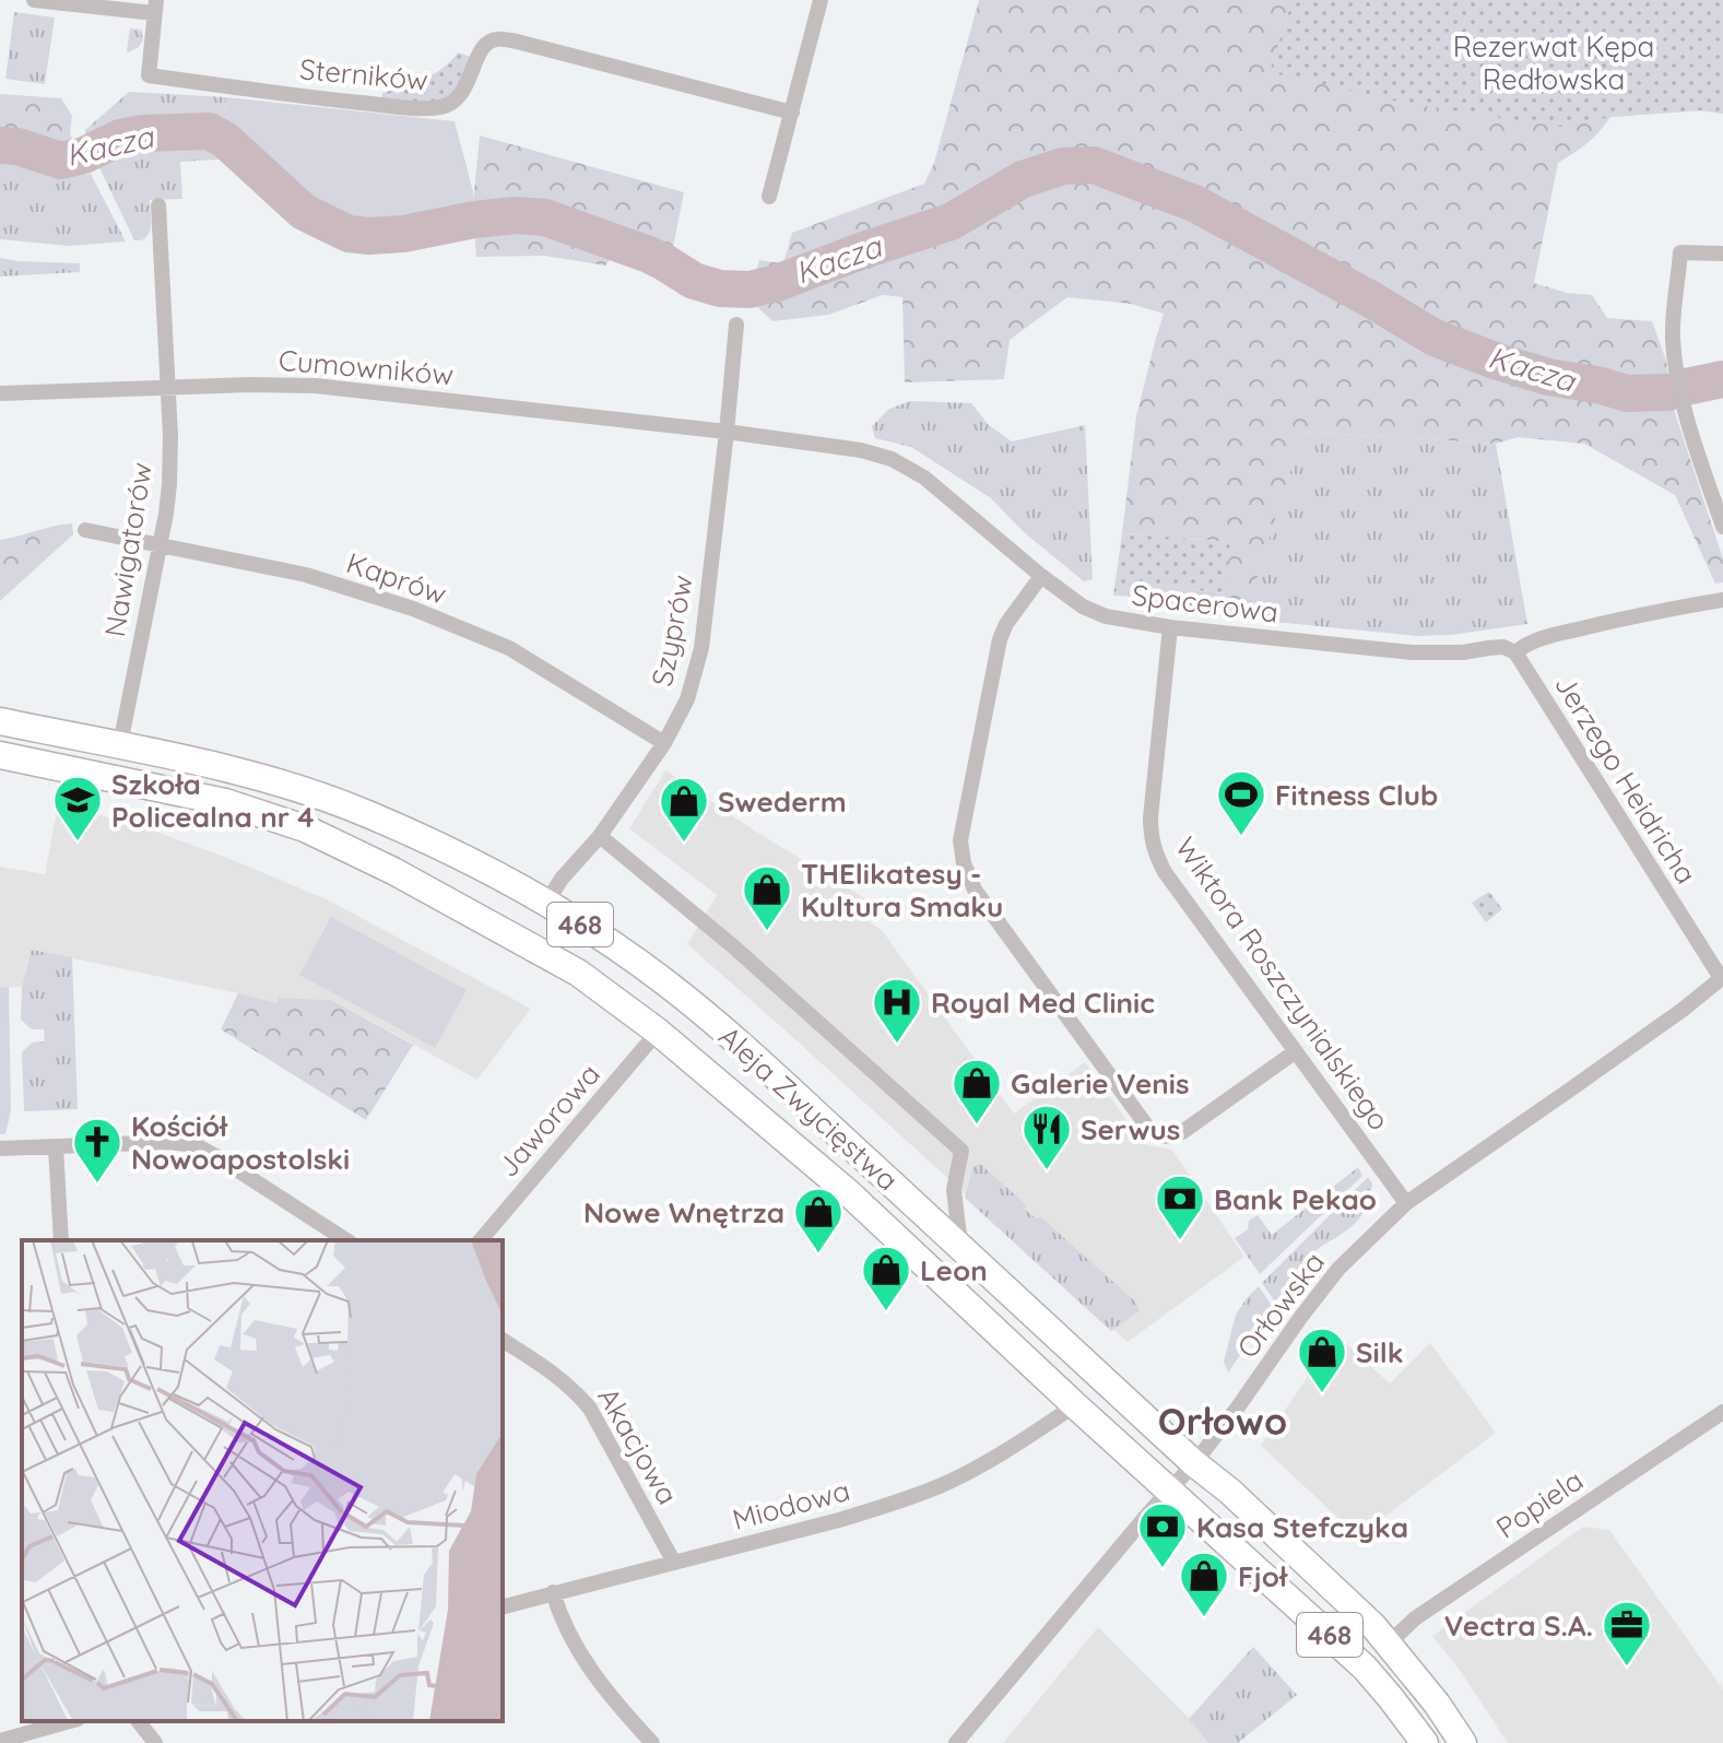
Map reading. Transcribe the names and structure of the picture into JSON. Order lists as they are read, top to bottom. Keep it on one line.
{"streets":{"main road":["468","Aleja Zwycięstwa"],"street":["Sterników","Cumowników","Nawigatorów","Kaprów","Spacerowa","Szyprów","Jerzego Heidricha","Wiktora Roszczynialskiego","Jaworowa","Orłowska","Akacjowa","Popiela","Miodowa"]},"crossings":[["Cumowników","Nawigatorów"],["Cumowników","Spacerowa"],["Cumowników","Szyprów"],["Nawigatorów","Kaprów"],["Nawigatorów","Aleja Zwycięstwa"],["Kaprów","Szyprów"],["Spacerowa","Szyprów"],["Spacerowa","Jerzego Heidricha"],["Spacerowa","Wiktora Roszczynialskiego"],["Szyprów","Aleja Zwycięstwa"],["Jerzego Heidricha","Orłowska"],["Wiktora Roszczynialskiego","Orłowska"],["Aleja Zwycięstwa","Jaworowa"],["Aleja Zwycięstwa","Orłowska"],["Aleja Zwycięstwa","Popiela"],["Aleja Zwycięstwa","Miodowa"],["Akacjowa","Miodowa"]],"districts":["Orłowo"],"water":["Kacza"],"parks":["Rezerwat Kępa Redłowska"],"places":{"sports":["Fitness Club"],"school or university":["Szkoła Policealna nr 4"],"shop":["Swederm","THElikatesy - Kultura Smaku","Galerie Venis","Nowe Wnętrza","Leon","Silk","Fjoł"],"hospital":["Royal Med Clinic"],"restaurant":["Serwus"],"church":["Kościół Nowoapostolski"],"bank":["Bank Pekao","Kasa Stefczyka"],"office":["Vectra S.A."]}}
